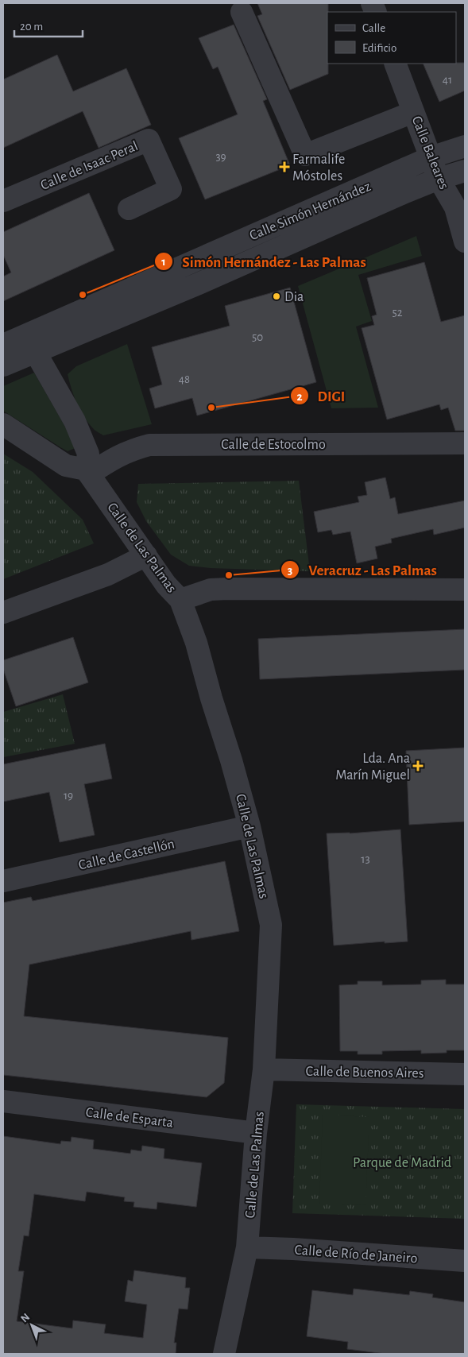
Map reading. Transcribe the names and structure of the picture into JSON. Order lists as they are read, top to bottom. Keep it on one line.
{"streets":{"street":["Calle Baleares","Calle de Isaac Peral","Calle Simón Hernández","Calle de Estocolmo","Calle de Las Palmas","Calle de Castellón","Calle de Buenos Aires","Calle de Esparta","Calle de Río de Janeiro"]},"crossings":[["Calle Baleares","Calle Simón Hernández"],["Calle de Estocolmo","Calle de Las Palmas"],["Calle de Las Palmas","Calle de Castellón"],["Calle de Las Palmas","Calle de Buenos Aires"],["Calle de Las Palmas","Calle de Esparta"],["Calle de Las Palmas","Calle de Río de Janeiro"]],"parks":["Parque de Madrid"],"places":{"health":["Farmalife Móstoles","Lda. Ana Marín Miguel"],"other":["Simón Hernández - Las Palmas","Dia","DIGI","Veracruz - Las Palmas"]},"house_numbers":["41","39","52","50","48","19","13"],"legend":["Calle","Edificio"],"scale_bar":"20 m","north":"top left"}
